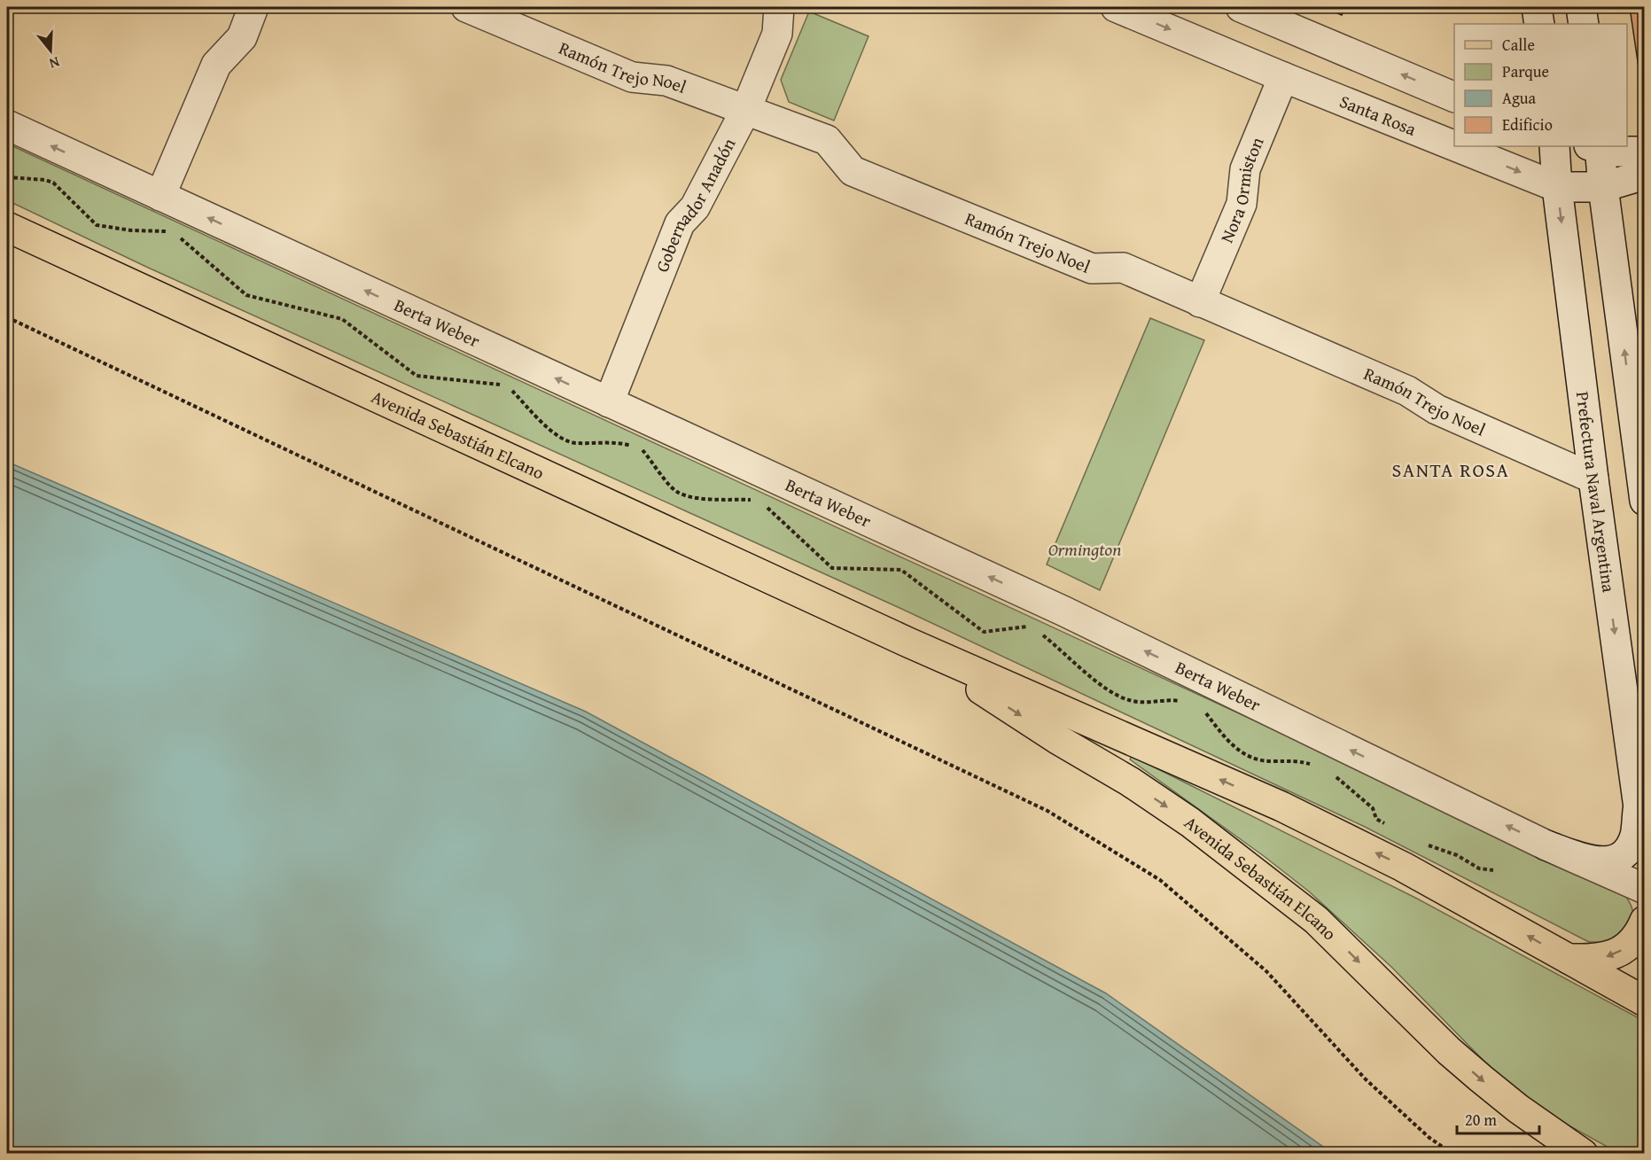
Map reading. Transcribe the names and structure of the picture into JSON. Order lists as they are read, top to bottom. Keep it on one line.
{"streets":{"main road":["Avenida Sebastián Elcano"],"street":["Ramón Trejo Noel","Santa Rosa","Nora Ormiston","Gobernador Anadón","Berta Weber","Prefectura Naval Argentina"]},"crossings":[["Ramón Trejo Noel","Nora Ormiston"],["Ramón Trejo Noel","Gobernador Anadón"],["Ramón Trejo Noel","Prefectura Naval Argentina"],["Santa Rosa","Nora Ormiston"],["Santa Rosa","Prefectura Naval Argentina"],["Gobernador Anadón","Berta Weber"]],"one_way":["Berta Weber"],"districts":["SANTA ROSA"],"parks":["Ormington"],"legend":["Calle","Parque","Agua","Edificio"],"scale_bar":"20 m","north":"bottom"}
